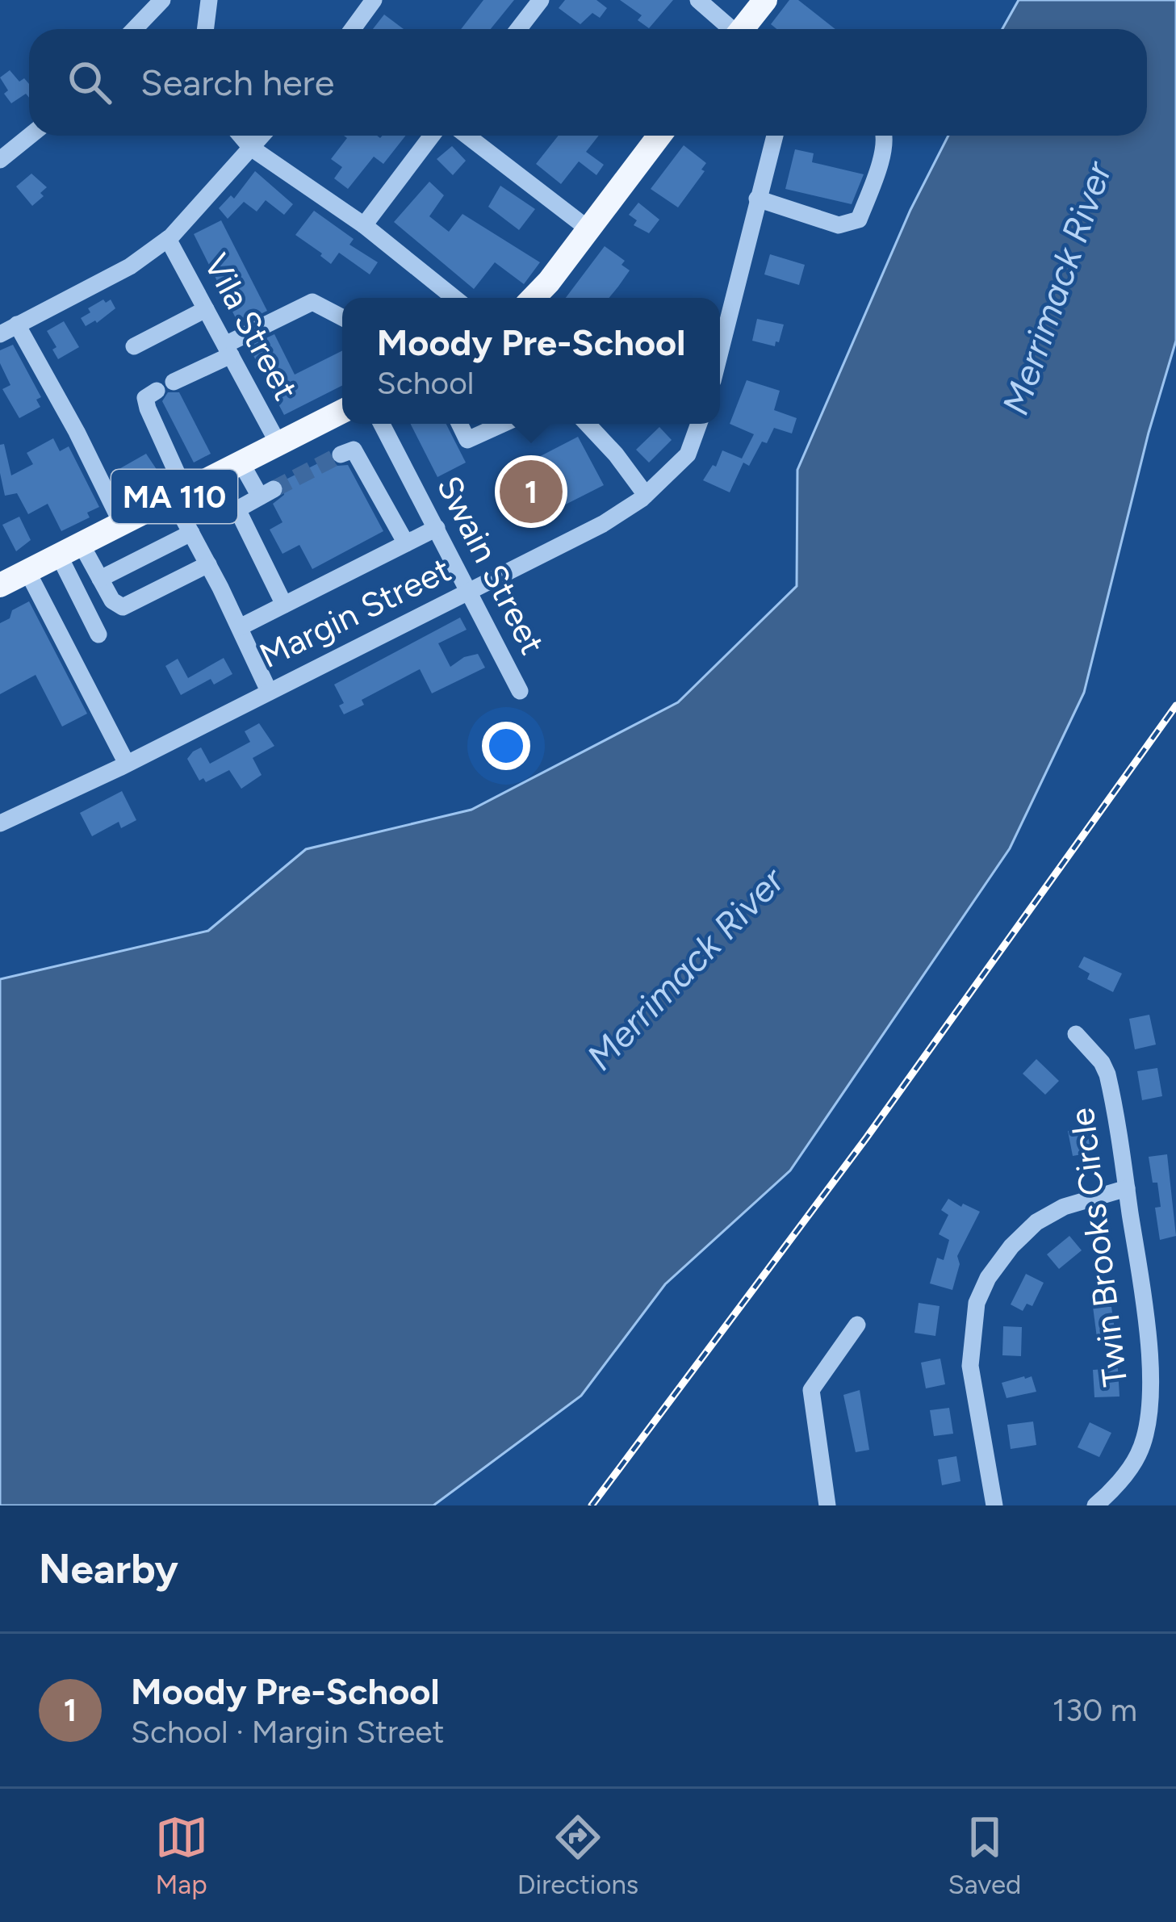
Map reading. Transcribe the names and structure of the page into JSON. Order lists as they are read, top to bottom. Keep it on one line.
{"streets":{"main road":["MA 110"],"street":["Vila Street","Swain Street","Margin Street","Twin Brooks Circle"]},"crossings":[["Vila Street","MA 110"],["Swain Street","Margin Street"]],"water":["Merrimack River"],"page":{"search":"Search here","popup":["Moody Pre-School","School"],"pins":"1","heading":"Nearby","list":[{"mark":"1","name":"Moody Pre-School","note":"School · Margin Street","value":"130 m"}],"nav":["Map","Directions","Saved"]}}
